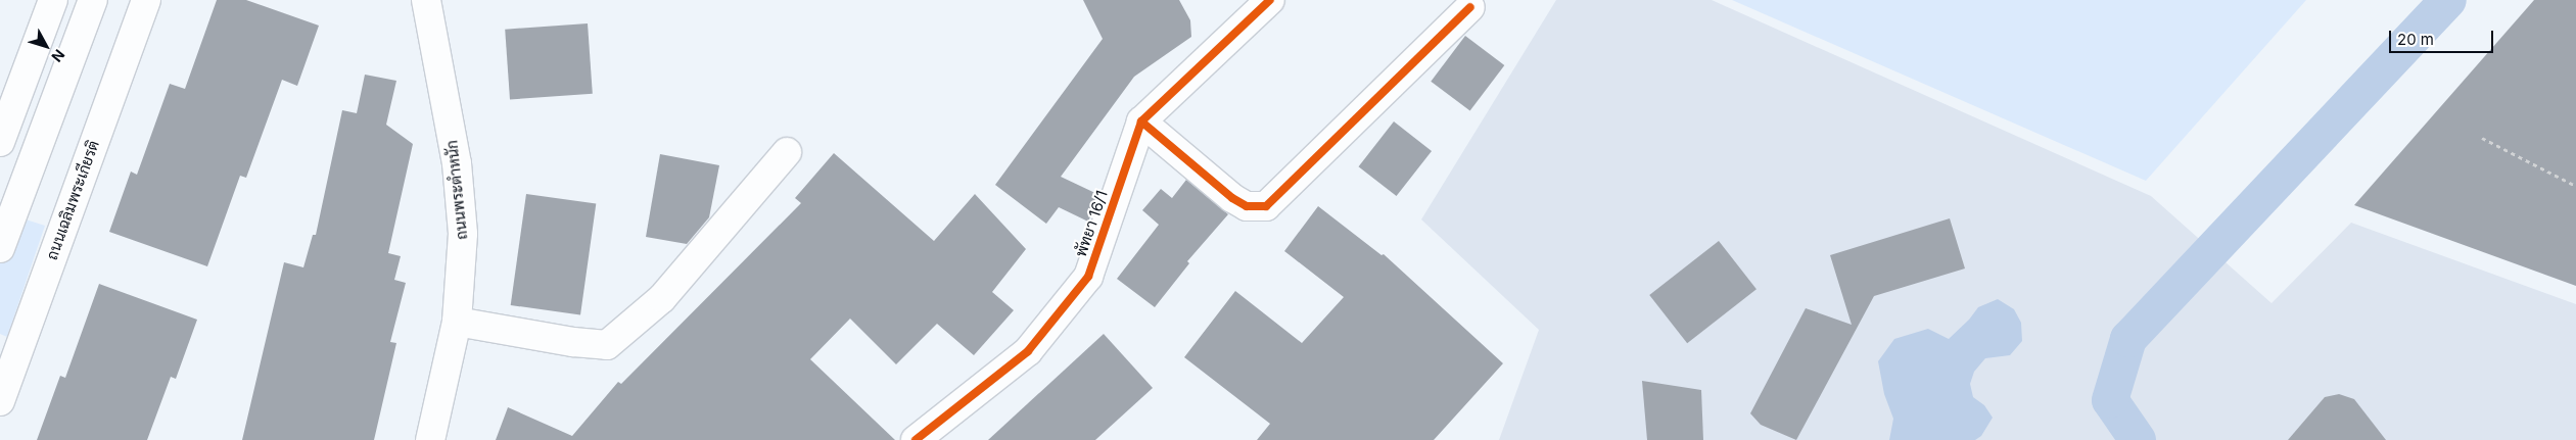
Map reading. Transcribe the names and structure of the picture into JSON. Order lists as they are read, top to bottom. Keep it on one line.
{"streets":{"main road":["ถนนพระตำหนัก","ถนนเฉลิมพระเกียรติ","พัทยา 16/1"]},"scale_bar":"20 m","north":"bottom right"}
